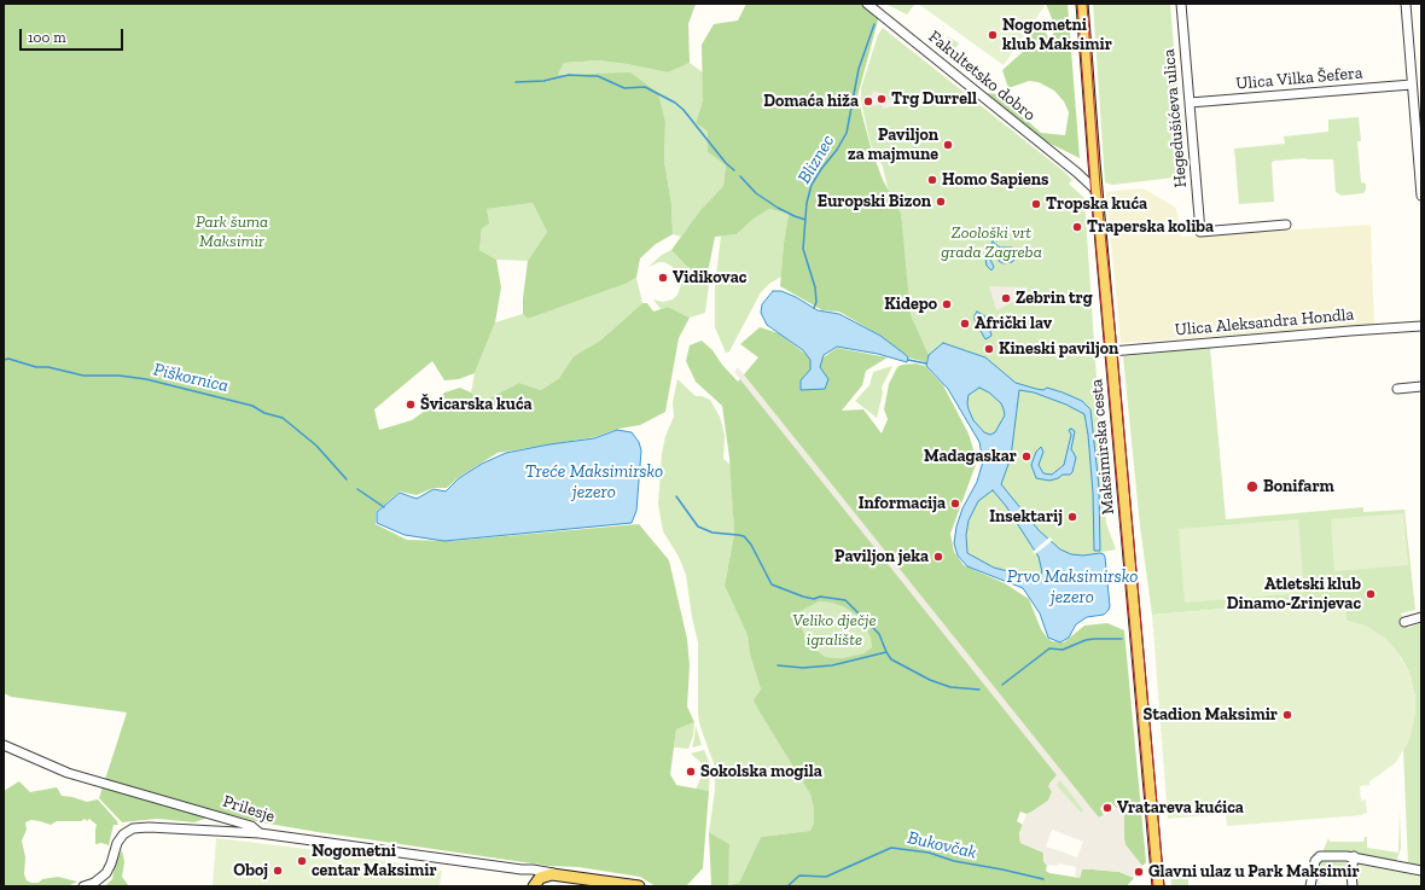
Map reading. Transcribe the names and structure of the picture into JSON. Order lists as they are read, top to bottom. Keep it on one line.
{"streets":{"main road":["Maksimirska cesta","Prilesje"],"street":["Fakultetsko dobro","Ulica Vilka Šefera","Hegedušićeva ulica","Ulica Aleksandra Hondla"]},"crossings":[["Fakultetsko dobro","Maksimirska cesta"],["Ulica Vilka Šefera","Hegedušićeva ulica"],["Ulica Aleksandra Hondla","Maksimirska cesta"]],"water":["Bliznec","Piškornica","Treće Maksimirsko jezero","Prvo Maksimirsko jezero","Bukovčak"],"parks":["Park šuma Maksimir","Zoološki vrt grada Zagreba","Veliko dječje igralište"],"places":["Nogometni klub Maksimir","Trg Durrell","Domaća hiža","Paviljon za majmune","Homo Sapiens","Europski Bizon","Tropska kuća","Traperska koliba","Vidikovac","Zebrin trg","Kidepo","Afrički lav","Kineski paviljon","Švicarska kuća","Madagaskar","Bonifarm","Informacija","Insektarij","Paviljon jeka","Atletski klub Dinamo-Zrinjevac","Stadion Maksimir","Sokolska mogila","Vratareva kućica","Nogometni centar Maksimir","Oboj","Glavni ulaz u Park Maksimir"],"scale_bar":"100 m"}
